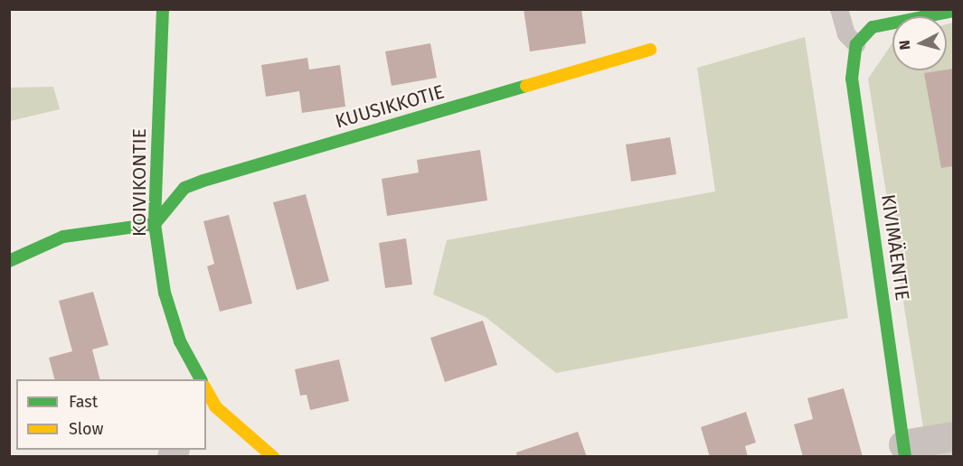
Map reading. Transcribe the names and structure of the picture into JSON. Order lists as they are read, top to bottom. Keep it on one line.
{"streets":{"street":["KUUSIKKOTIE","KOIVIKONTIE","KIVIMÄENTIE"]},"crossings":[["KUUSIKKOTIE","KOIVIKONTIE"]],"legend":["Fast","Slow"],"north":"left"}
